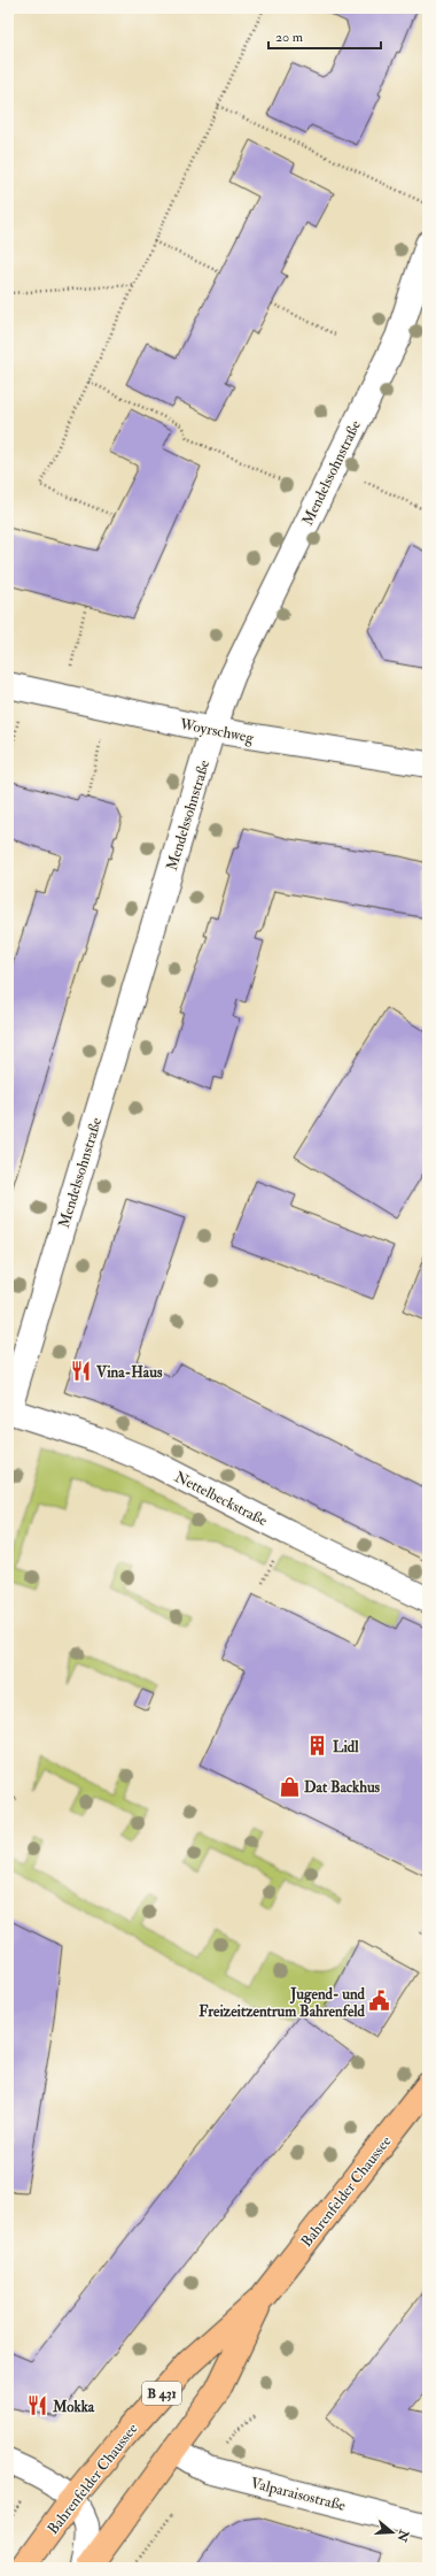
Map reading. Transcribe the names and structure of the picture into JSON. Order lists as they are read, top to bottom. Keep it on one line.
{"streets":{"main road":["Bahrenfelder Chaussee","B 431"],"street":["Mendelssohnstraße","Woyrschweg","Nettelbeckstraße","Valparaisostraße"]},"crossings":[["Mendelssohnstraße","Woyrschweg"],["Mendelssohnstraße","Nettelbeckstraße"],["Bahrenfelder Chaussee","Valparaisostraße"]],"places":{"restaurant":["Vina-Haus","Mokka"],"building":["Lidl"],"shop":["Dat Backhus"],"public building":["Jugend- und Freizeitzentrum Bahrenfeld"]},"scale_bar":"20 m","north":"right"}
